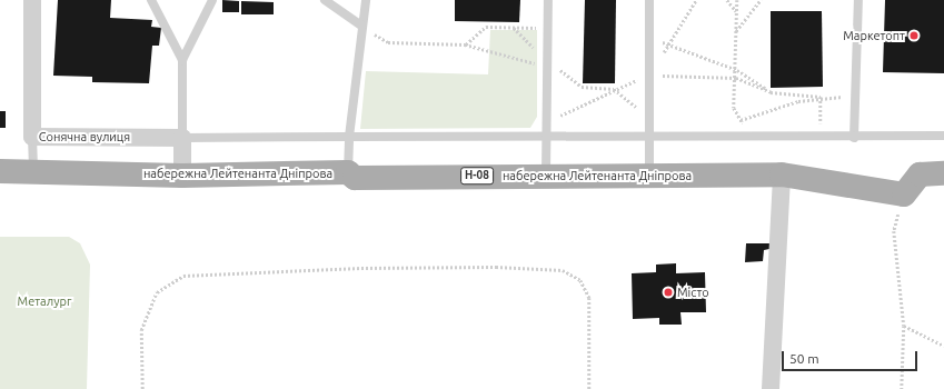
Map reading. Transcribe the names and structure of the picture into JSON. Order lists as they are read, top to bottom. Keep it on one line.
{"streets":{"main road":["набережна Лейтенанта Дніпрова","Н-08"],"street":["Сонячна вулиця"]},"parks":["Металург"],"places":["Маркетопт","Місто"],"scale_bar":"50 m"}
